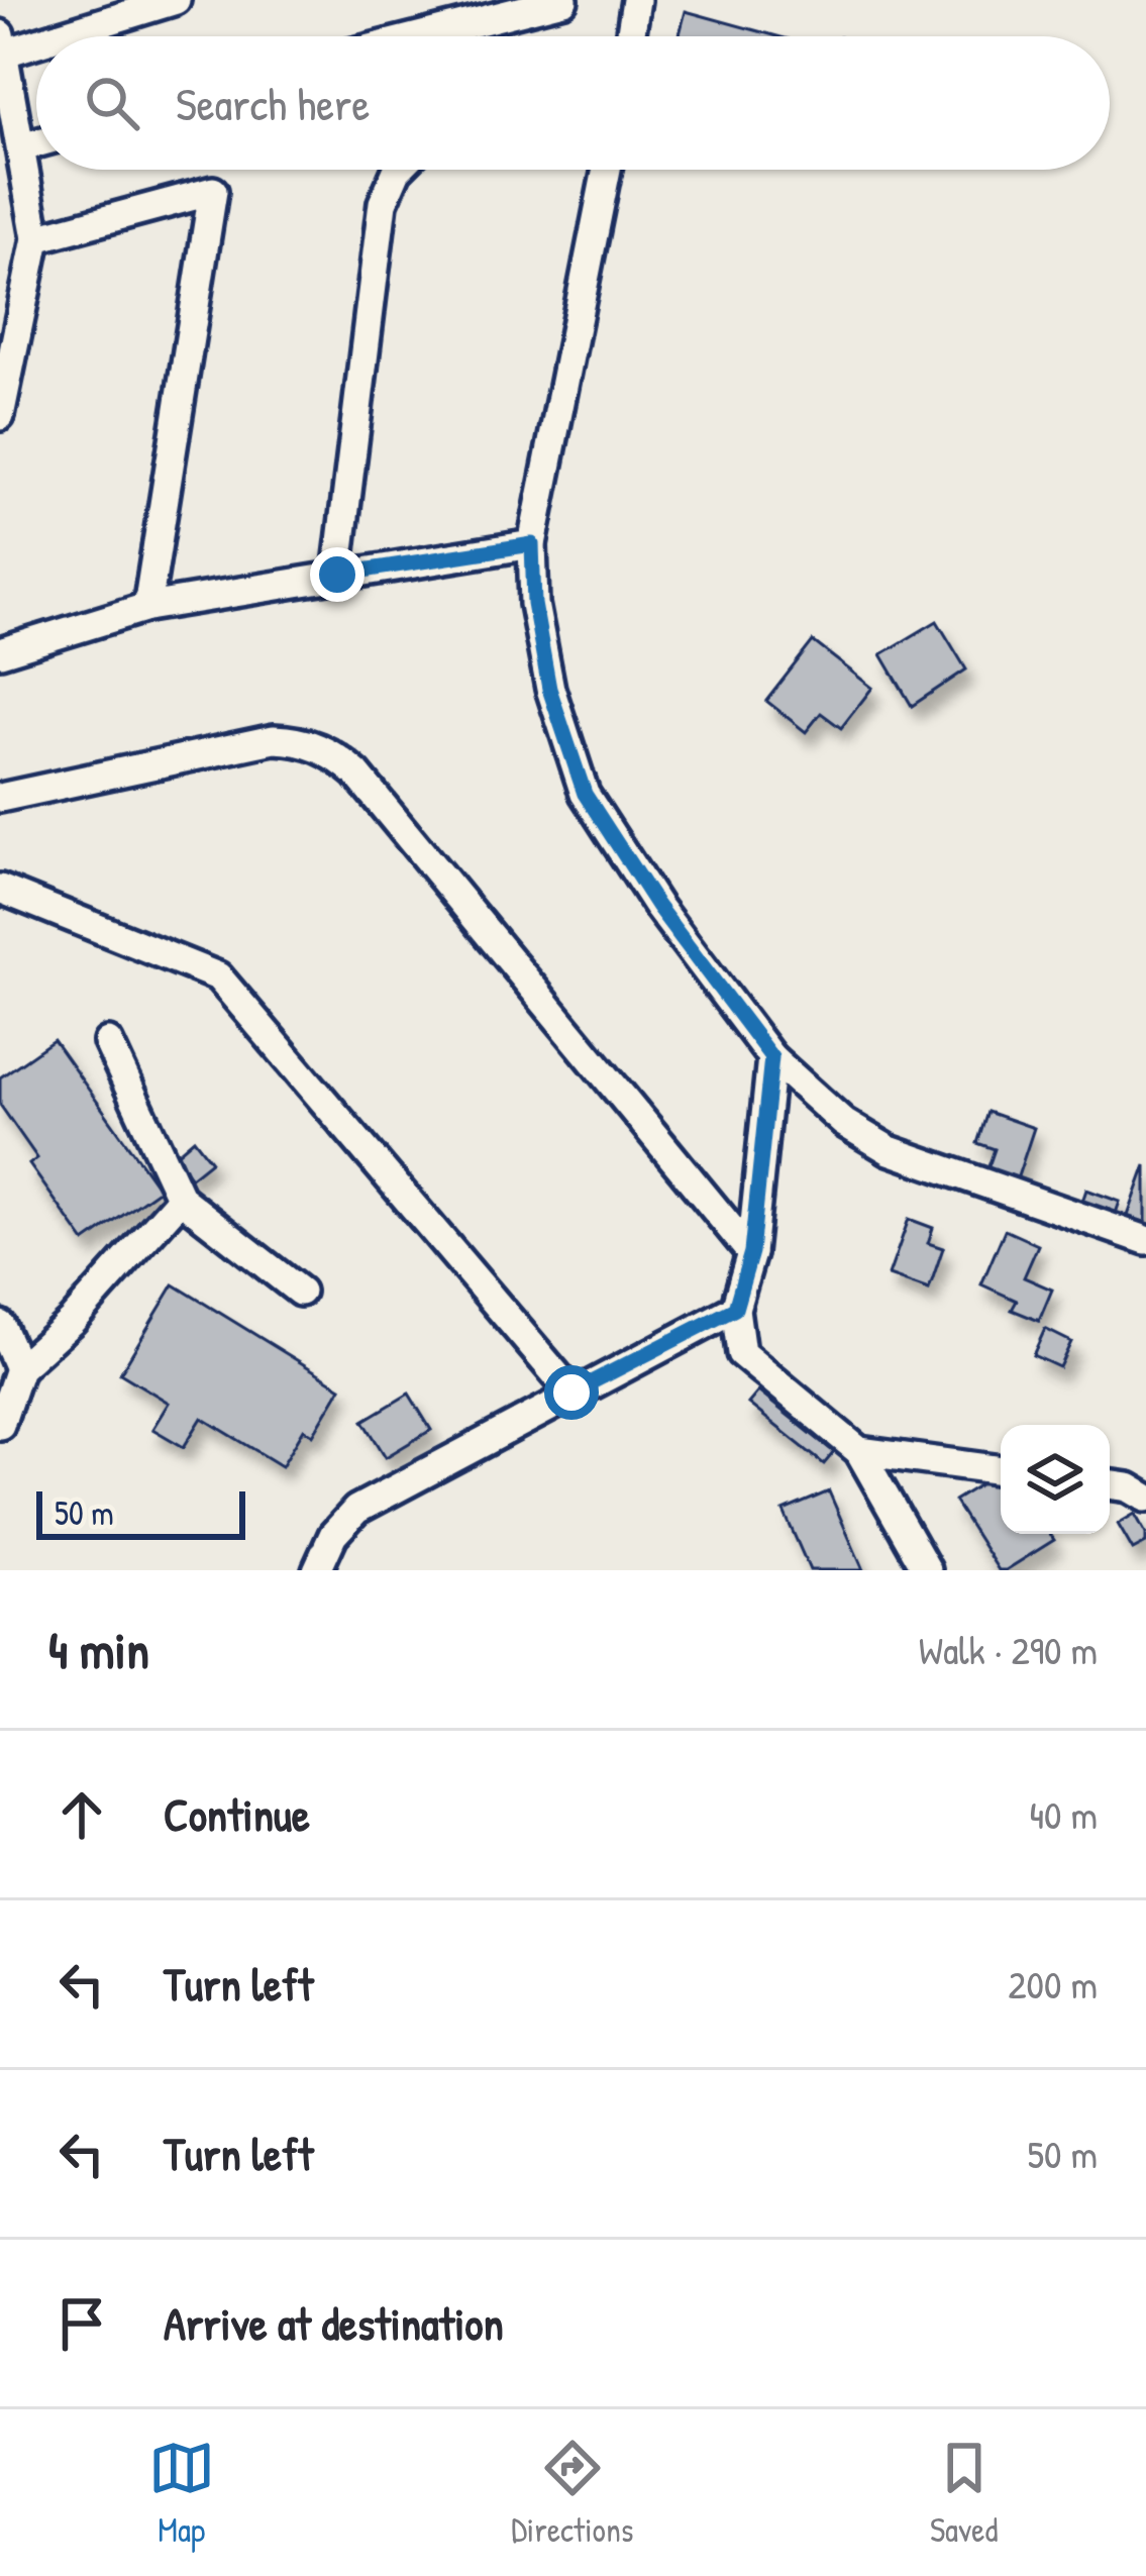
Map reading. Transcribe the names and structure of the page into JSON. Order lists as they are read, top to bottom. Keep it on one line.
{"scale_bar":"50 m","page":{"search":"Search here","scale":"50 m","heading":["4 min","Walk · 290 m"],"list":[["Continue","40 m"],["Turn left","200 m"],["Turn left","50 m"],"Arrive at destination"],"nav":["Map","Directions","Saved"]}}
